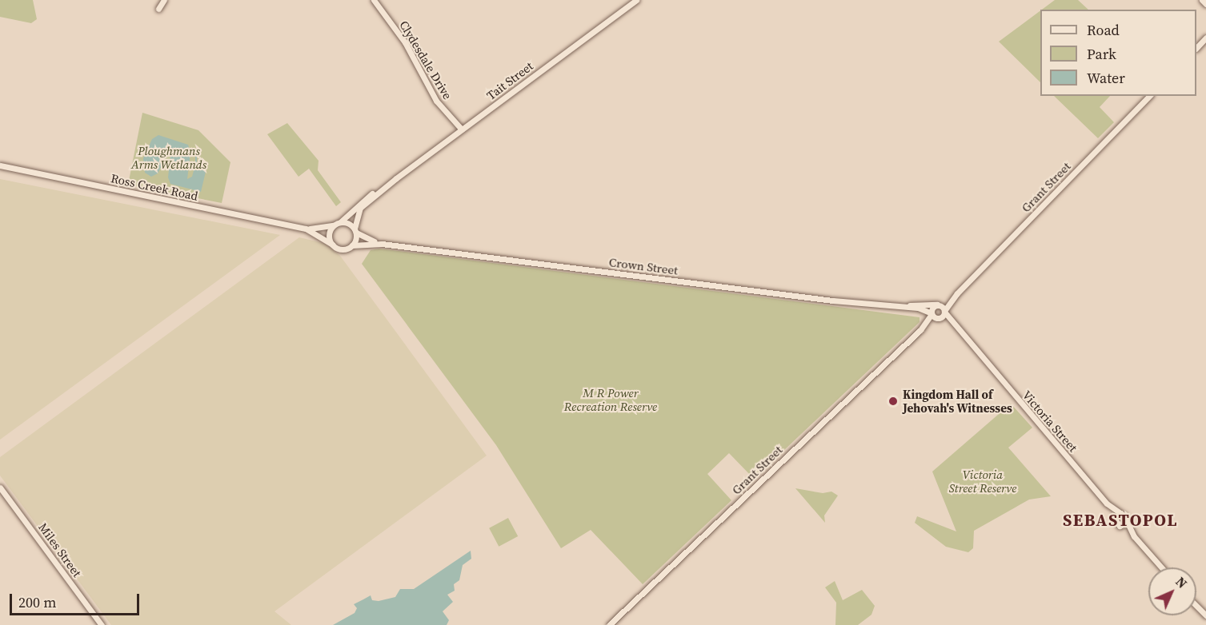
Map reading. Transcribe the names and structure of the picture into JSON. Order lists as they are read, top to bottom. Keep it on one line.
{"streets":{"street":["Clydesdale Drive","Tait Street","Ross Creek Road","Grant Street","Crown Street","Victoria Street","Miles Street"]},"crossings":[["Clydesdale Drive","Tait Street"],["Tait Street","Crown Street"],["Grant Street","Crown Street"],["Grant Street","Victoria Street"],["Crown Street","Victoria Street"]],"districts":["SEBASTOPOL"],"parks":["Ploughmans Arms Wetlands","M R Power Recreation Reserve","Victoria Street Reserve"],"places":["Kingdom Hall of Jehovah's Witnesses"],"legend":["Road","Park","Water"],"scale_bar":"200 m","north":"top right"}
